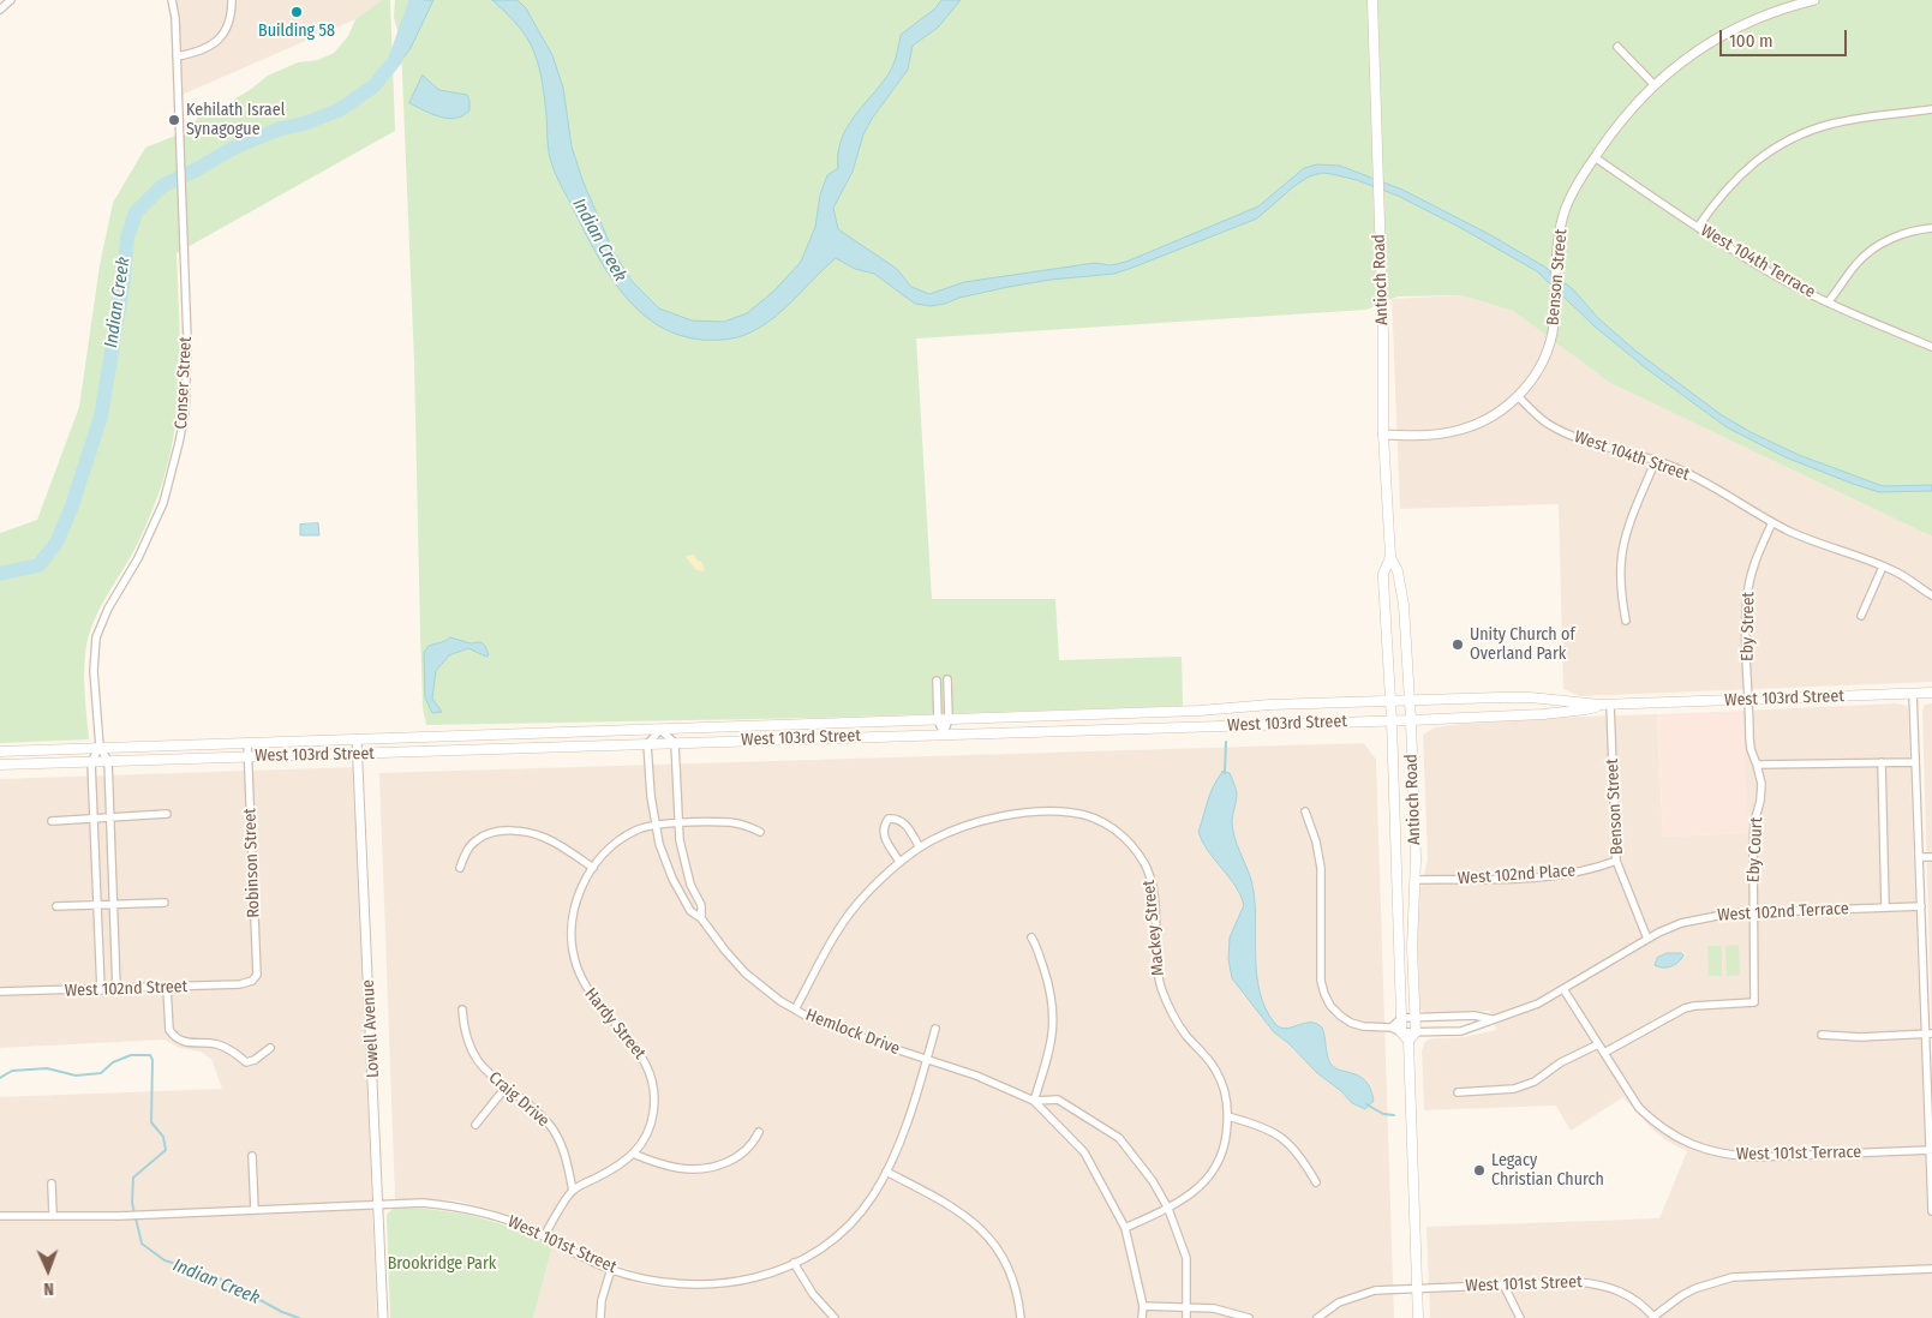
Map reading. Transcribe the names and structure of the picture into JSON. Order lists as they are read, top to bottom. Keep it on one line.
{"streets":{"main road":["Antioch Road","West 103rd Street"],"street":["West 104th Terrace","Benson Street","Conser Street","West 104th Street","Eby Street","Eby Court","Robinson Street","West 102nd Place","West 102nd Terrace","Mackey Street","West 102nd Street","Hardy Street","Lowell Avenue","Hemlock Drive","Craig Drive","West 101st Terrace","West 101st Street"]},"crossings":[["West 104th Terrace","Benson Street"],["Benson Street","West 104th Street"],["Benson Street","West 103rd Street"],["Benson Street","West 102nd Place"],["Benson Street","West 102nd Terrace"],["Antioch Road","West 103rd Street"],["Antioch Road","West 102nd Place"],["Antioch Road","West 102nd Terrace"],["Conser Street","West 103rd Street"],["Conser Street","West 102nd Street"],["West 104th Street","Eby Street"],["Eby Street","West 103rd Street"],["Eby Street","Eby Court"],["West 103rd Street","Eby Court"],["West 103rd Street","Robinson Street"],["West 103rd Street","Lowell Avenue"],["West 103rd Street","Hemlock Drive"],["Eby Court","West 102nd Terrace"],["Eby Court","West 101st Terrace"],["Robinson Street","West 102nd Street"],["West 102nd Terrace","West 101st Terrace"],["Mackey Street","Hemlock Drive"],["Hardy Street","Hemlock Drive"],["Hardy Street","Craig Drive"],["Lowell Avenue","West 101st Street"],["Hemlock Drive","West 101st Street"]],"water":["Indian Creek"],"parks":["Brookridge Park"],"places":["Building 58","Kehilath Israel Synagogue","Unity Church of Overland Park","Legacy Christian Church"],"scale_bar":"100 m","north":"bottom"}
